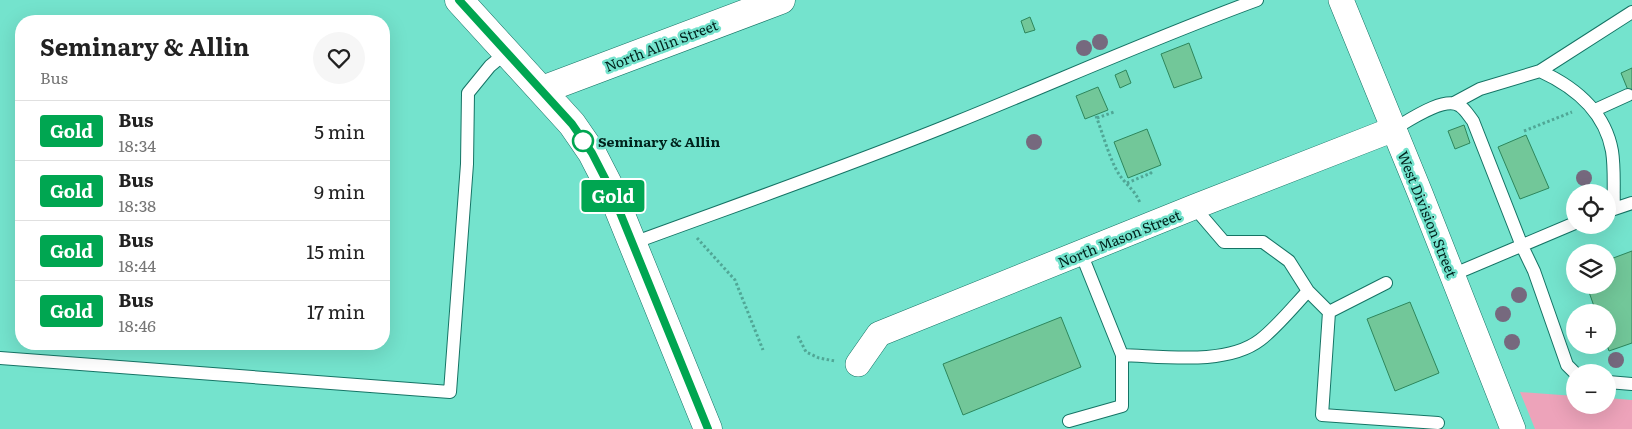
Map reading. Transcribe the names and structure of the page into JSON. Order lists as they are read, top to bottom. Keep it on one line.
{"streets":{"street":["North Allin Street","West Division Street","North Mason Street"]},"crossings":[["West Division Street","North Mason Street"]],"places":["Seminary & Allin"],"lines":["bus line Gold"],"page":{"on_map":"Gold","heading":["Seminary & Allin","Bus"],"list":[{"mark":"Gold","name":"Bus","note":"18:34","value":"5 min"},{"mark":"Gold","name":"Bus","note":"18:38","value":"9 min"},{"mark":"Gold","name":"Bus","note":"18:44","value":"15 min"},{"mark":"Gold","name":"Bus","note":"18:46","value":"17 min"}],"map_buttons":["+","−"]}}
